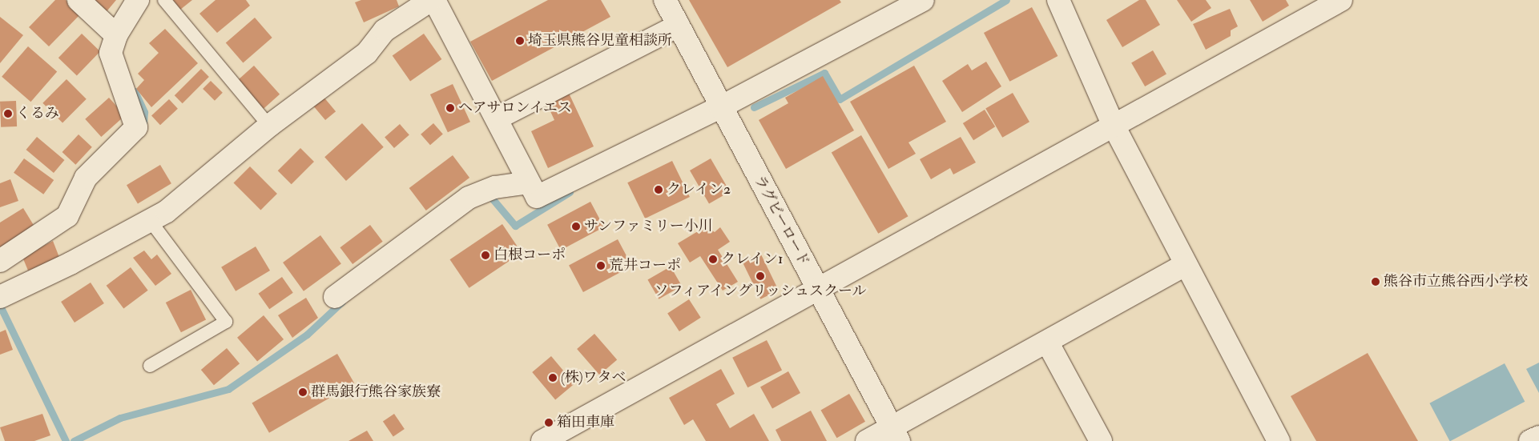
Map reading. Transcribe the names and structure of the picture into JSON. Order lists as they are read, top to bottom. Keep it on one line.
{"streets":{"street":["ラグビーロード"]},"places":["埼玉県熊谷児童相談所","ヘアサロンイエス","くるみ","クレイン2","サンファミリー小川","白根コーポ","クレイン1","荒井コーポ","ソフィアイングリッシュスクール","熊谷市立熊谷西小学校","(株)ワタベ","群馬銀行熊谷家族寮","箱田車庫"]}
